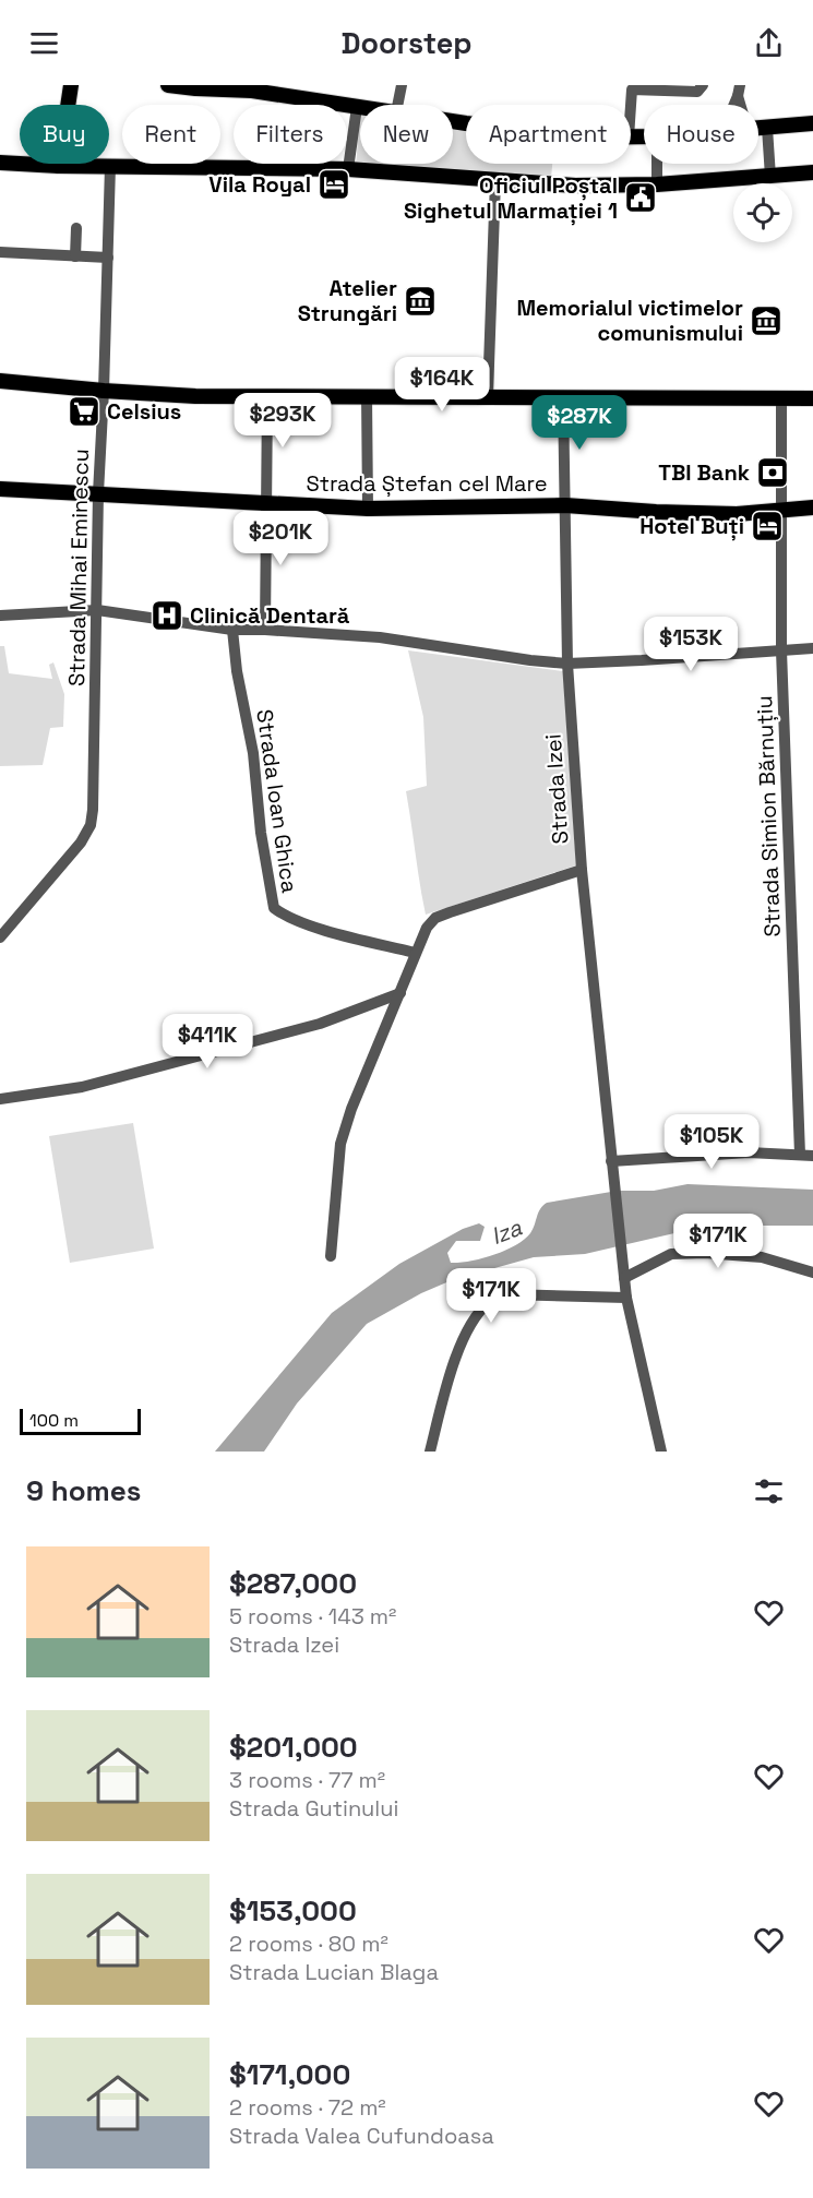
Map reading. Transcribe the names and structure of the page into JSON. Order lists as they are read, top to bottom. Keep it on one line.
{"streets":{"main road":["Strada Ștefan cel Mare"],"street":["Strada Mihai Eminescu","Strada Izei","Strada Ioan Ghica","Strada Simion Bărnuțiu"]},"crossings":[["Strada Ștefan cel Mare","Strada Mihai Eminescu"],["Strada Ștefan cel Mare","Strada Izei"],["Strada Ștefan cel Mare","Strada Simion Bărnuțiu"]],"water":["Iza"],"places":{"hotel":["Vila Royal","Hotel Buți"],"public building":["Oficiul Poștal Sighetul Marmației 1"],"museum":["Atelier Strungări","Memorialul victimelor comunismului"],"supermarket":["Celsius"],"bank":["TBI Bank"],"hospital":["Clinică Dentară"]},"scale_bar":"100 m","page":{"header":"Doorstep","chip":["Buy","Rent","Filters","New","Apartment","House"],"price":["$164K","$293K","$287K","$201K","$153K","$411K","$105K","$171K","$171K"],"scale":"100 m","heading":"9 homes","list":[{"name":"$287,000","note":"5 rooms · 143 m² · Strada Izei"},{"name":"$201,000","note":"3 rooms · 77 m² · Strada Gutinului"},{"name":"$153,000","note":"2 rooms · 80 m² · Strada Lucian Blaga"},{"name":"$171,000","note":"2 rooms · 72 m² · Strada Valea Cufundoasa"}]}}
